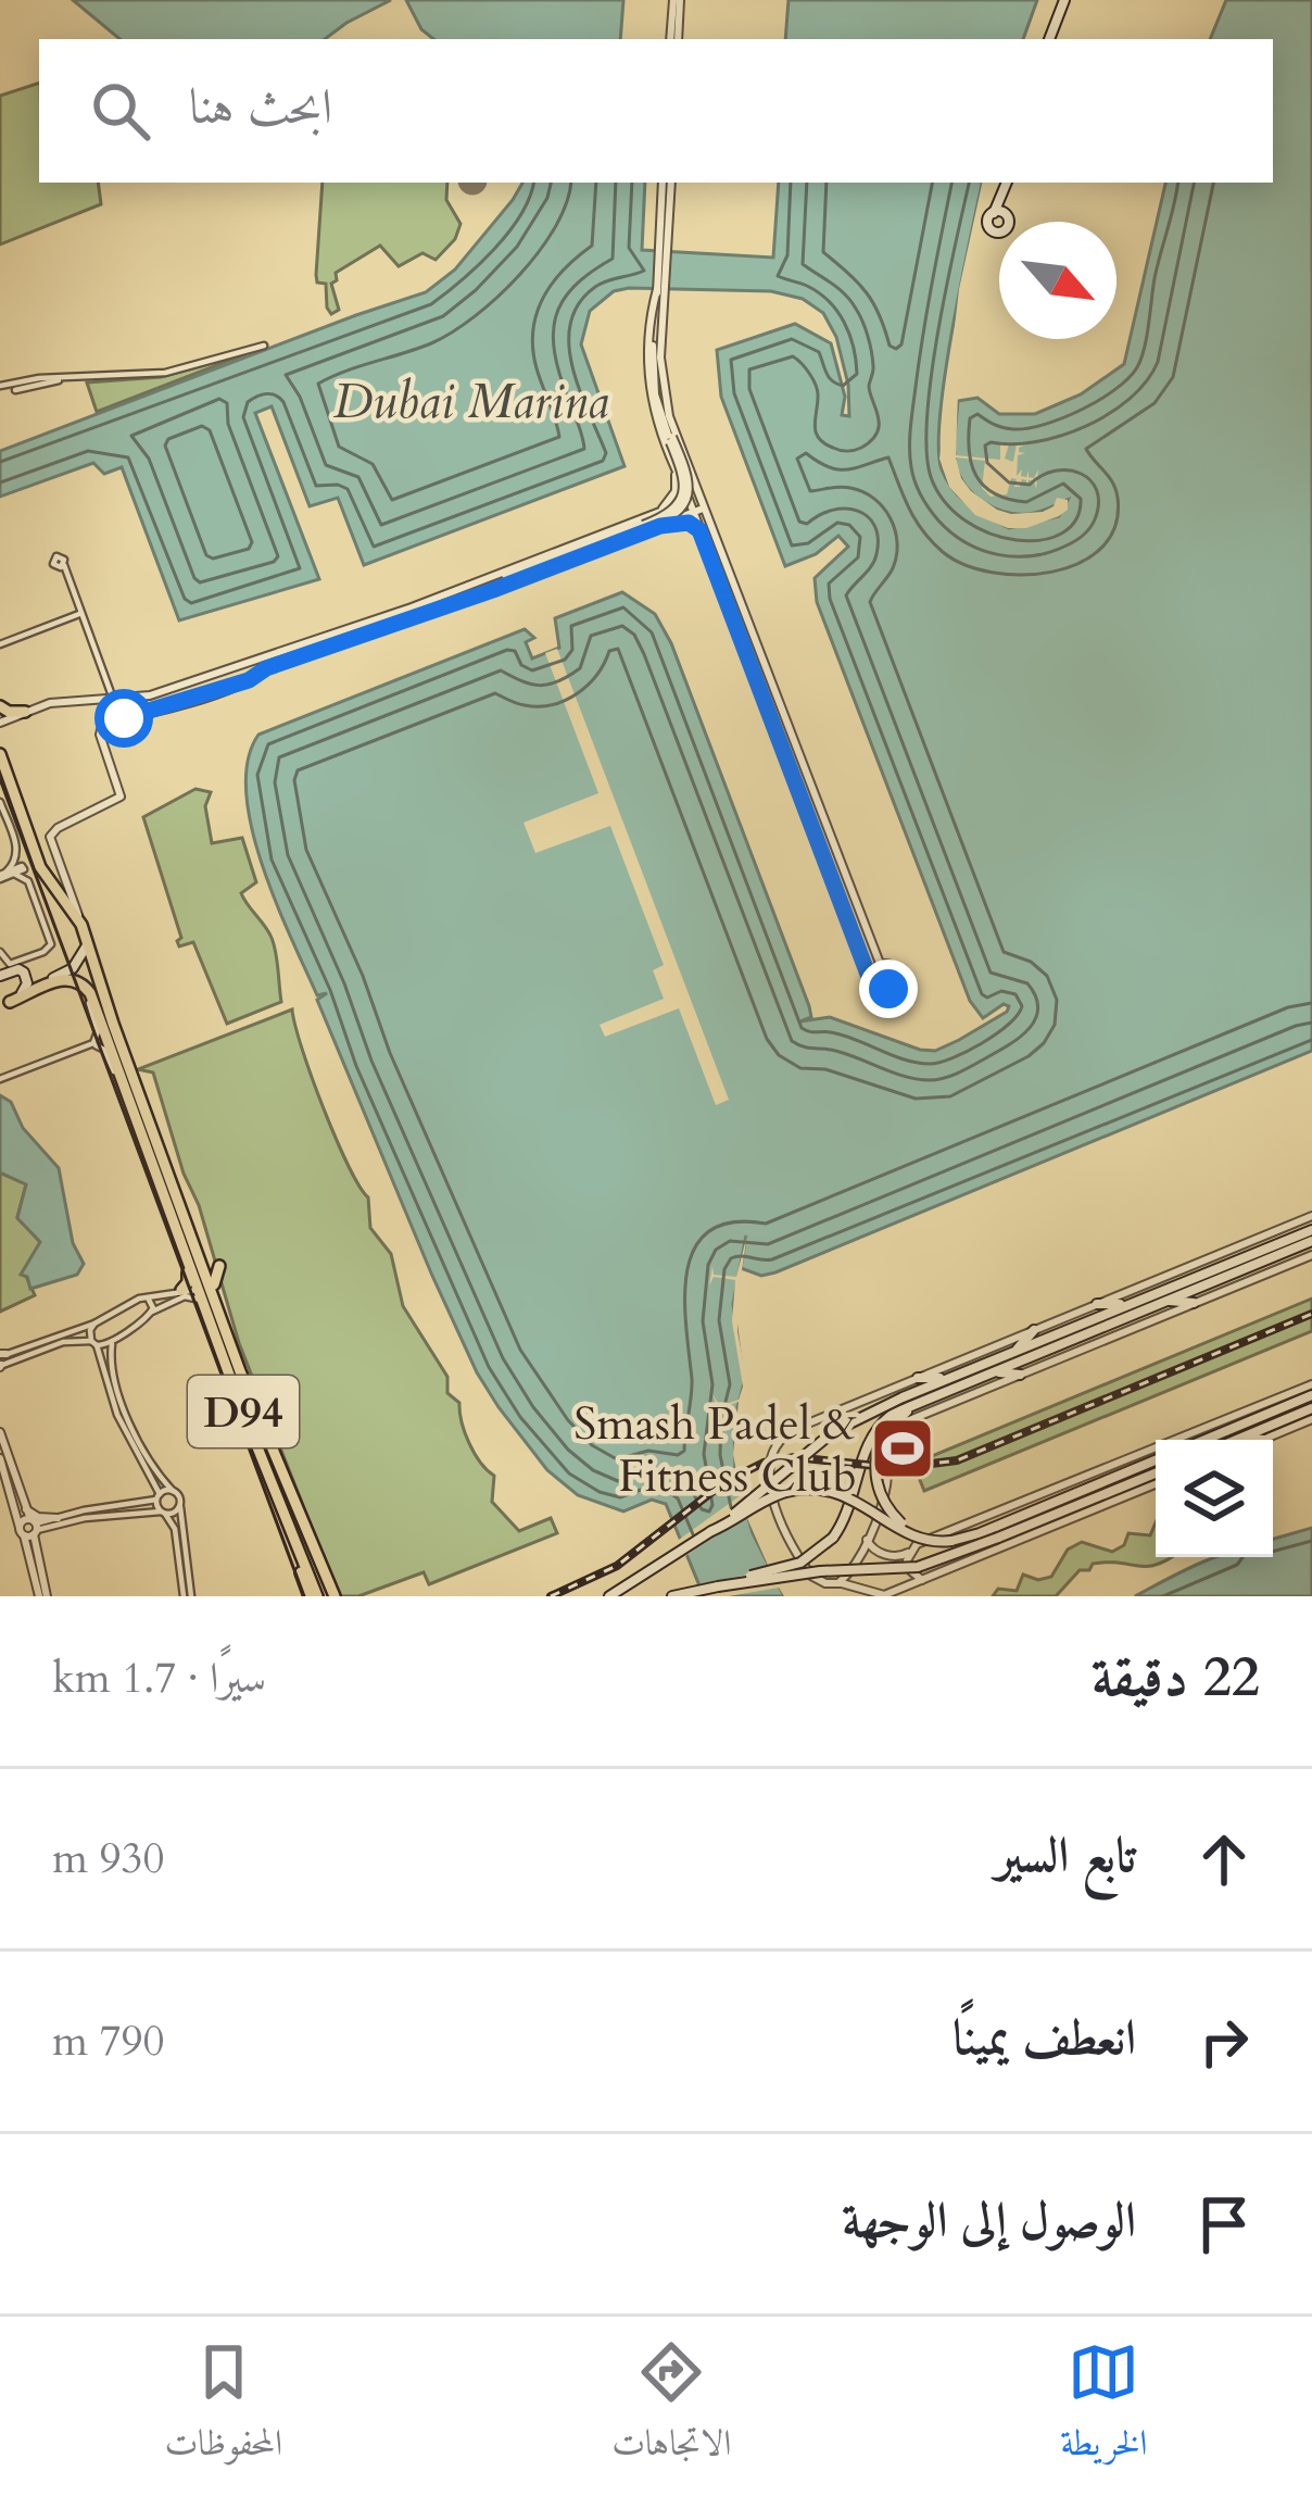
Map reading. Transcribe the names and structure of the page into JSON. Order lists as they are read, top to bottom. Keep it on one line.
{"streets":{"main road":["D94"]},"water":["Dubai Marina"],"places":{"sports":["Smash Padel & Fitness Club"]},"north":"bottom right","page":{"search":"ابحث هنا","heading":["22 دقيقة","سيرًا · 1.7 km"],"list":[["تابع السير","930 m"],["انعطف يمينًا","790 m"],"الوصول إلى الوجهة"],"nav":["الخريطة","الاتجاهات","المحفوظات"]}}
